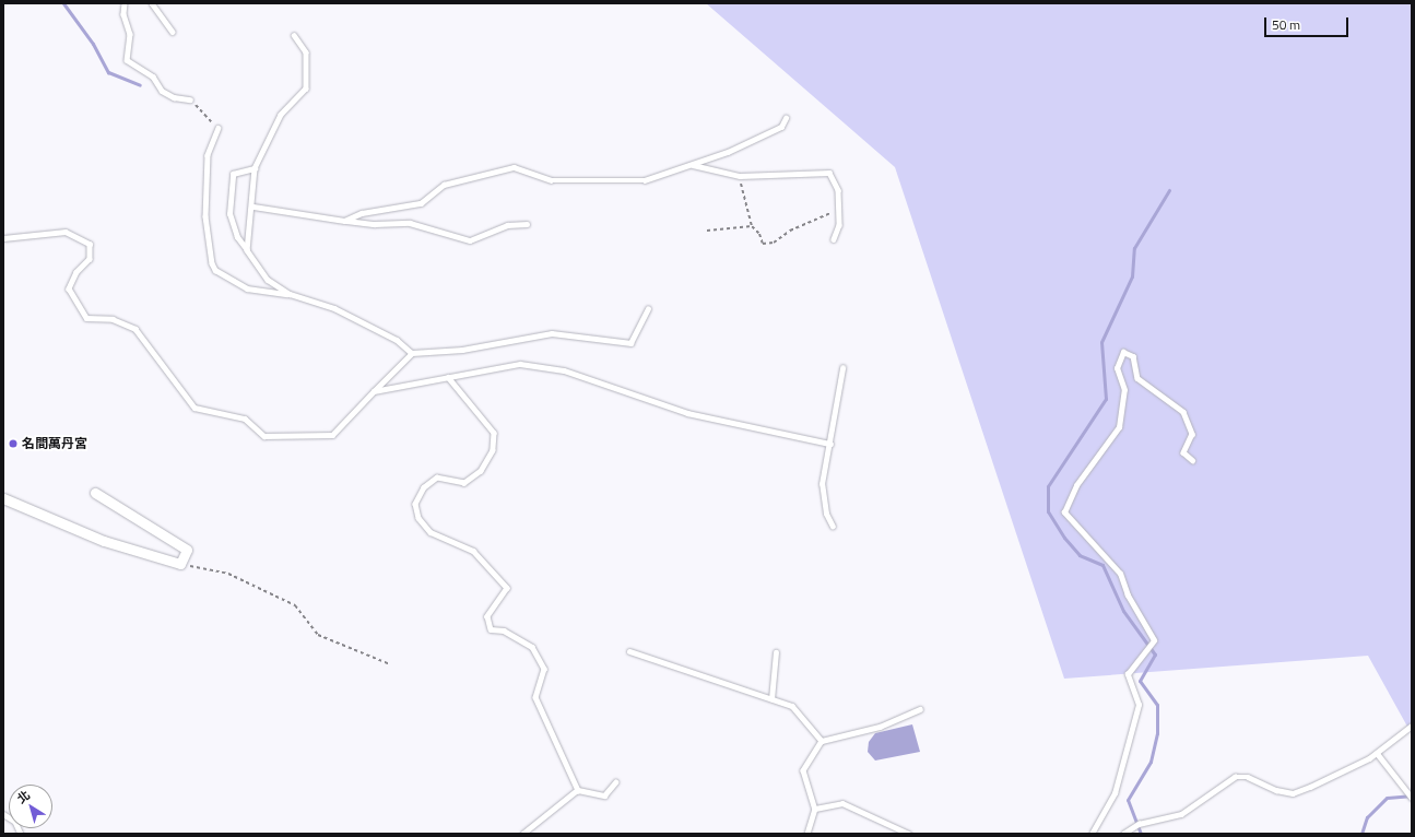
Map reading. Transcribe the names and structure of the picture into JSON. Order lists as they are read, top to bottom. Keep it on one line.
{"places":["名間萬丹宮"],"scale_bar":"50 m","north":"top left"}
